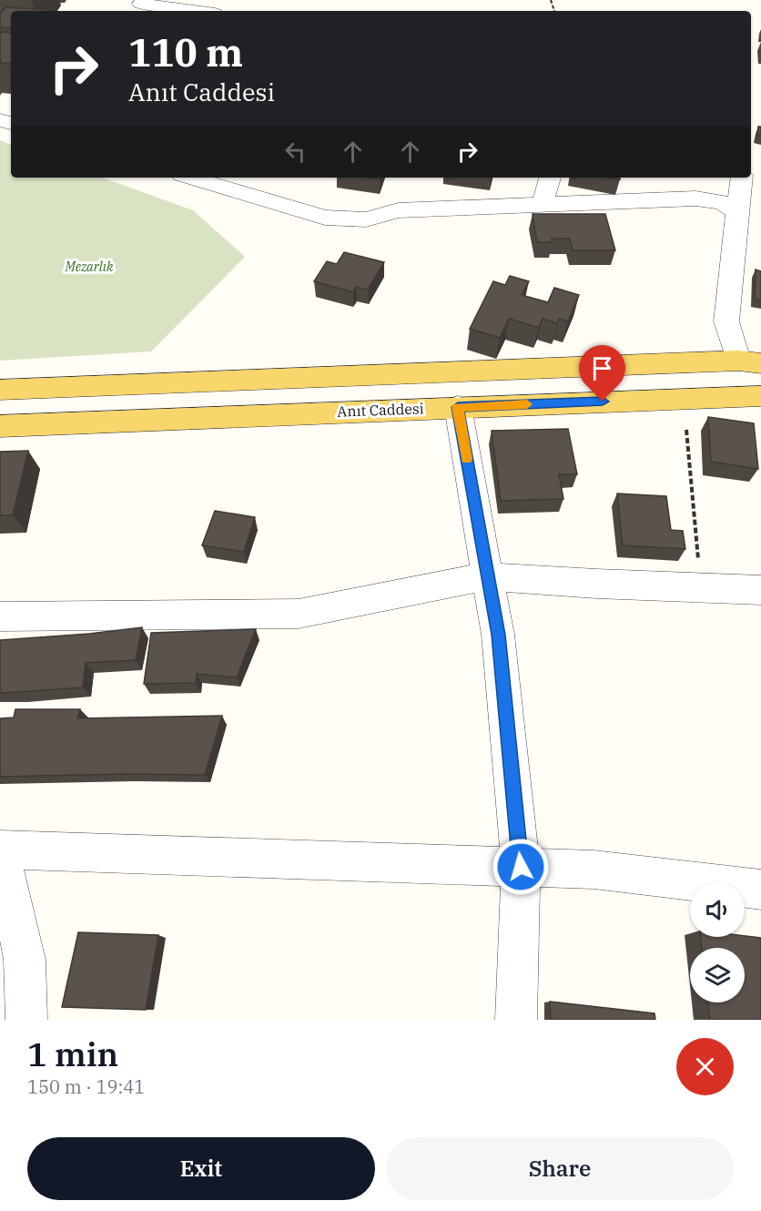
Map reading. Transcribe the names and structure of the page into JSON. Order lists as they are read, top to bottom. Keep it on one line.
{"streets":{"main road":["Anıt Caddesi"]},"parks":["Mezarlık"],"page":{"turn":["110 m","Anıt Caddesi"],"heading":["1 min","150 m · 19:41"],"buttons":["Exit","Share"]}}
